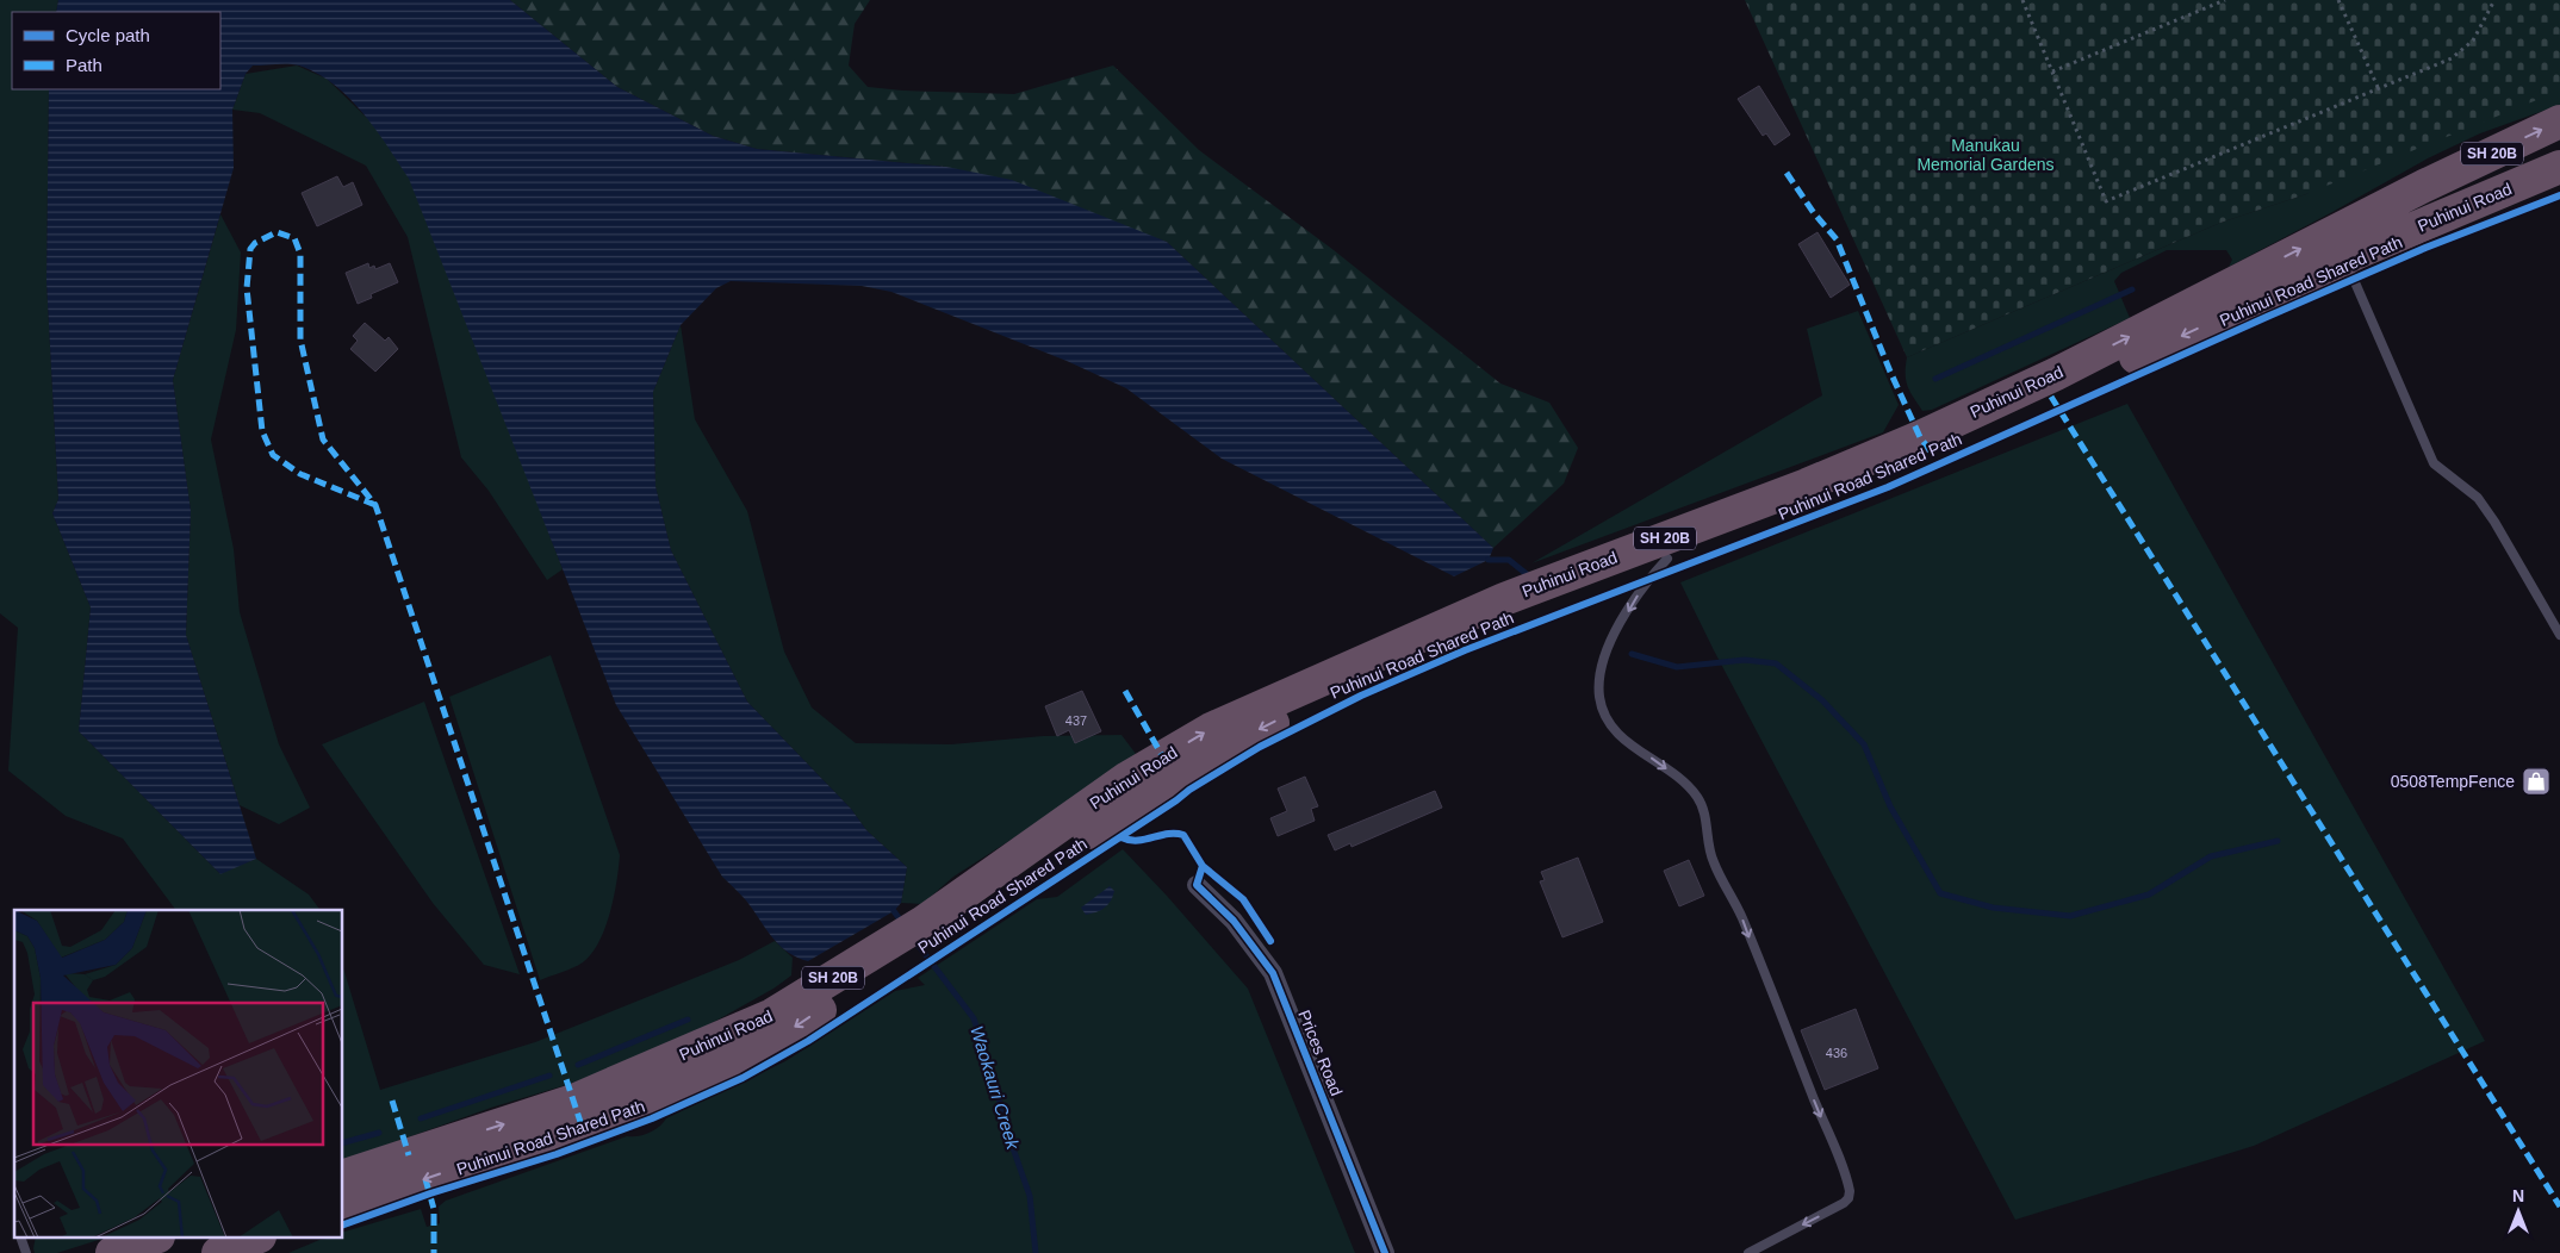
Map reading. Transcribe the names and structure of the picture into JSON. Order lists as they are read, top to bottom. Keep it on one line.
{"streets":{"highway":["SH 20B","Puhinui Road"],"street":["Prices Road"],"cycle path":["Puhinui Road Shared Path"]},"water":["Waokauri Creek"],"parks":["Manukau Memorial Gardens"],"places":{"shop":["0508TempFence"]},"house_numbers":["437","436"],"legend":["Cycle path","Path"],"north":"top"}
